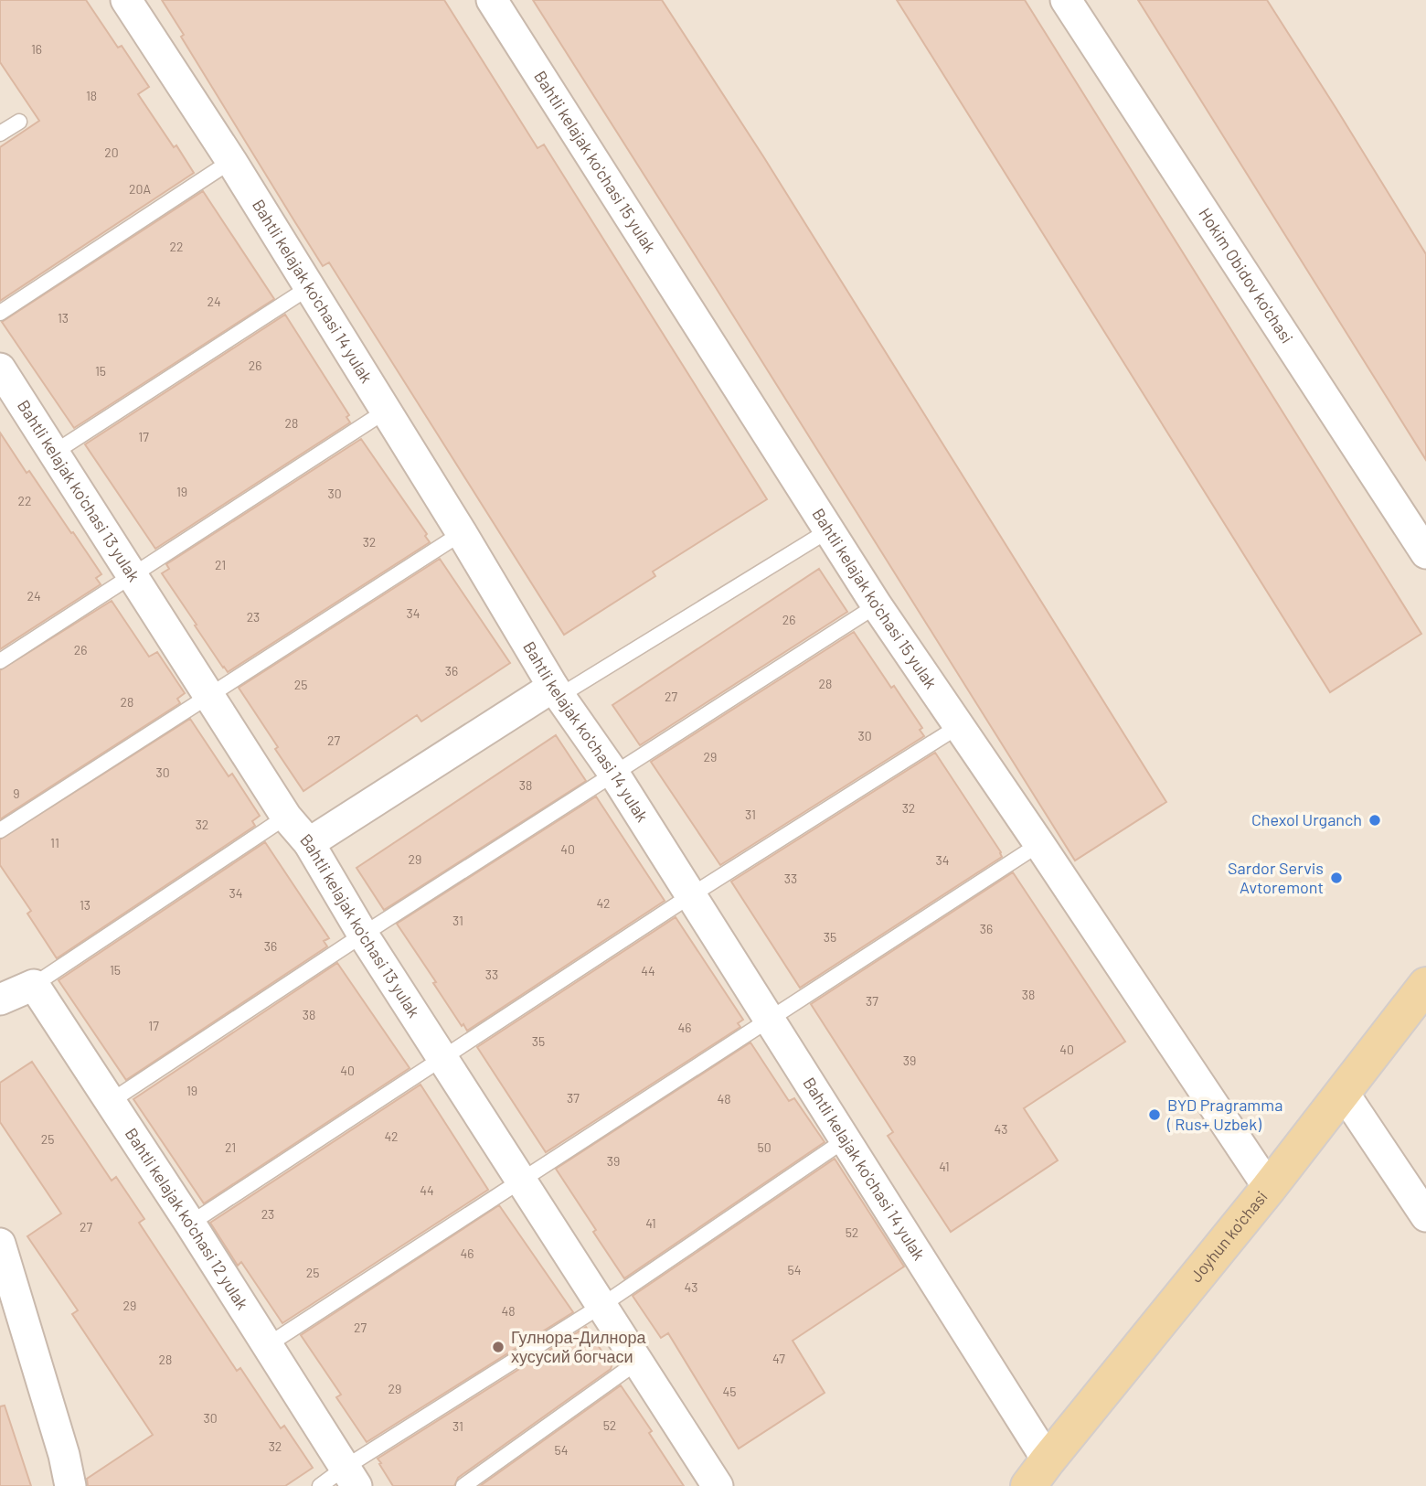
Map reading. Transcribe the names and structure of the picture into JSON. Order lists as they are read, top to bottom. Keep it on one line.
{"streets":{"main road":["Joyhun ko'chasi"],"street":["Bahtli kelajak ko'chasi 15 yulak","Hokim Obidov ko'chasi","Bahtli kelajak ko'chasi 14 yulak","Bahtli kelajak ko'chasi 13 yulak","Bahtli kelajak ko'chasi 12 yulak"]},"crossings":[["Bahtli kelajak ko'chasi 15 yulak","Joyhun ko'chasi"],["Bahtli kelajak ko'chasi 14 yulak","Joyhun ko'chasi"]],"places":["Chexol Urganch","Sardor Servis Avtoremont","BYD Pragramma ( Rus+ Uzbek)","Гулнора-Дилнора хусусий богчаси"],"house_numbers":["16","18","20","20A","22","24","13","26","15","28","17","19","30","22","32","21","24","34","23","26","26","36","28","25","27","28","30","27","29","30","38","9","32","31","32","11","40","29","34","33","34","42","13","31","36","35","36","15","44","33","38","37","38","17","46","35","40","39","40","19","37","48","43","42","25","21","50","39","41","44","23","41","27","52","46","54","25","43","29","48","27","47","28","29","45","30","52","31","32","54"]}
